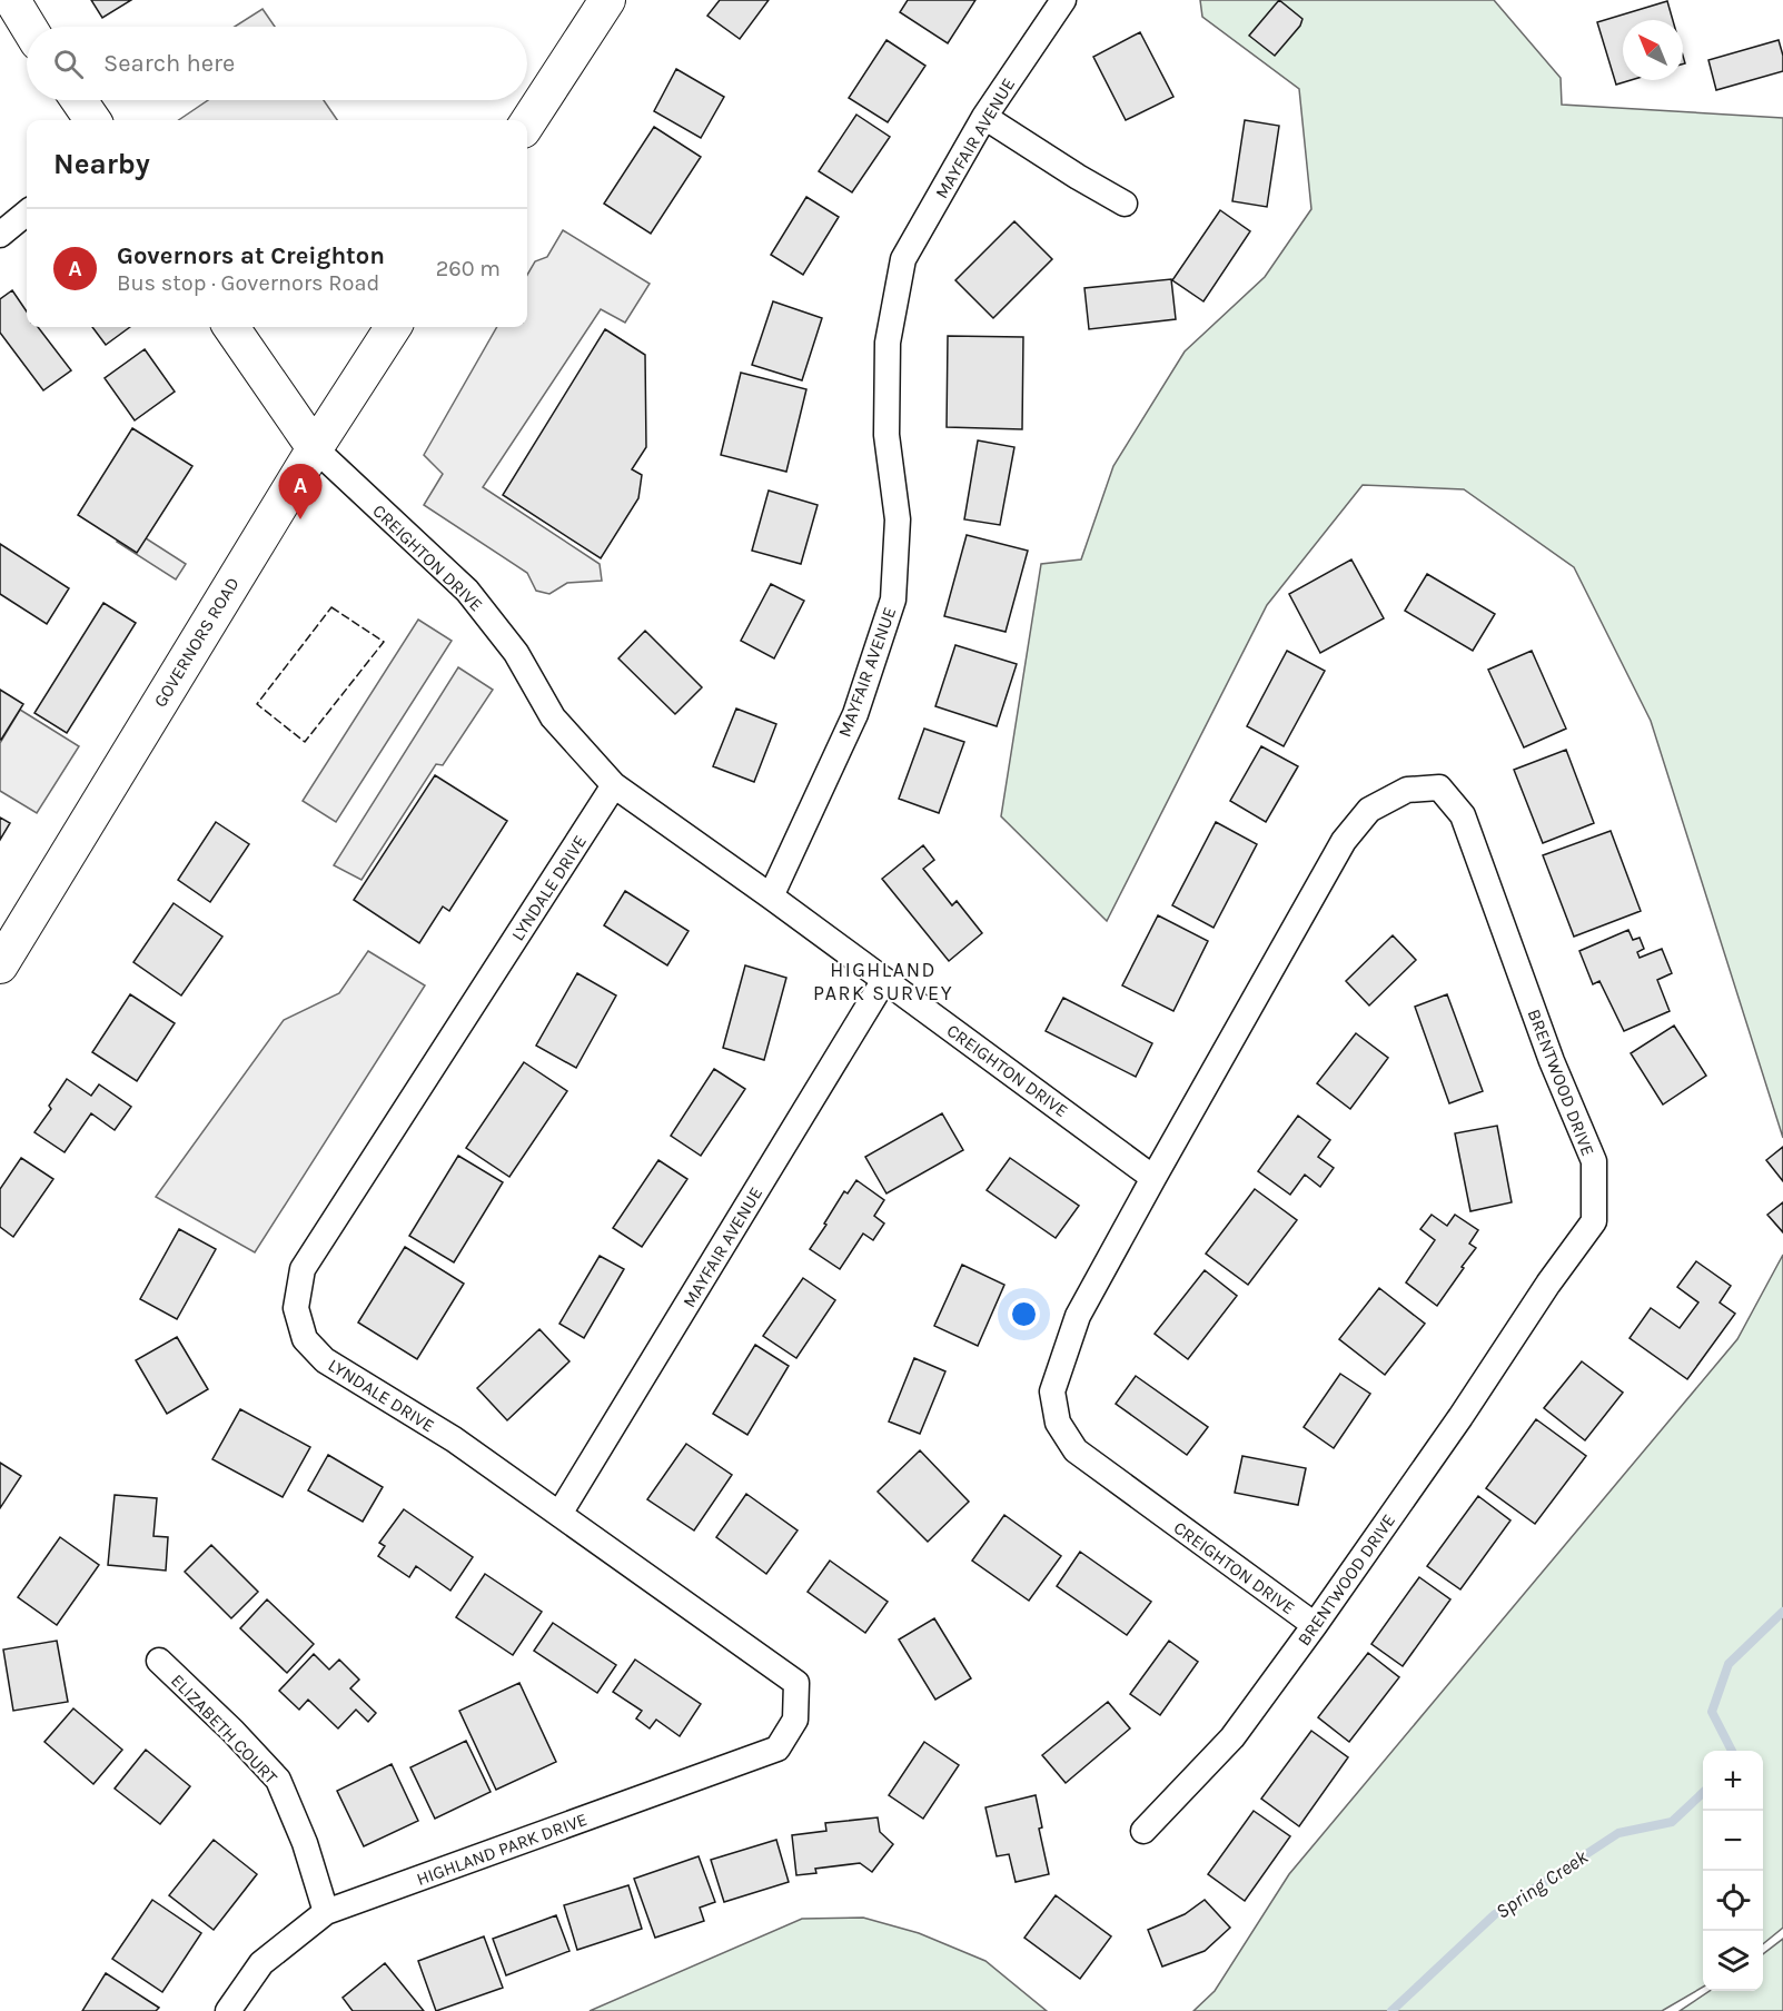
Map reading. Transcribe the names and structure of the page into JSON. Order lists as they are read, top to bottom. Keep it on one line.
{"streets":{"main road":["GOVERNORS ROAD"],"street":["MAYFAIR AVENUE","CREIGHTON DRIVE","LYNDALE DRIVE","BRENTWOOD DRIVE","ELIZABETH COURT","HIGHLAND PARK DRIVE"]},"crossings":[["MAYFAIR AVENUE","CREIGHTON DRIVE"],["MAYFAIR AVENUE","LYNDALE DRIVE"],["CREIGHTON DRIVE","GOVERNORS ROAD"],["CREIGHTON DRIVE","LYNDALE DRIVE"],["CREIGHTON DRIVE","BRENTWOOD DRIVE"],["LYNDALE DRIVE","HIGHLAND PARK DRIVE"],["ELIZABETH COURT","HIGHLAND PARK DRIVE"]],"districts":["HIGHLAND PARK SURVEY"],"water":["Spring Creek"],"north":"top left","page":{"search":"Search here","heading":"Nearby","list":[{"mark":"A","name":"Governors at Creighton","note":"Bus stop · Governors Road","value":"260 m"}],"pins":"A","map_buttons":["+","−"]}}
